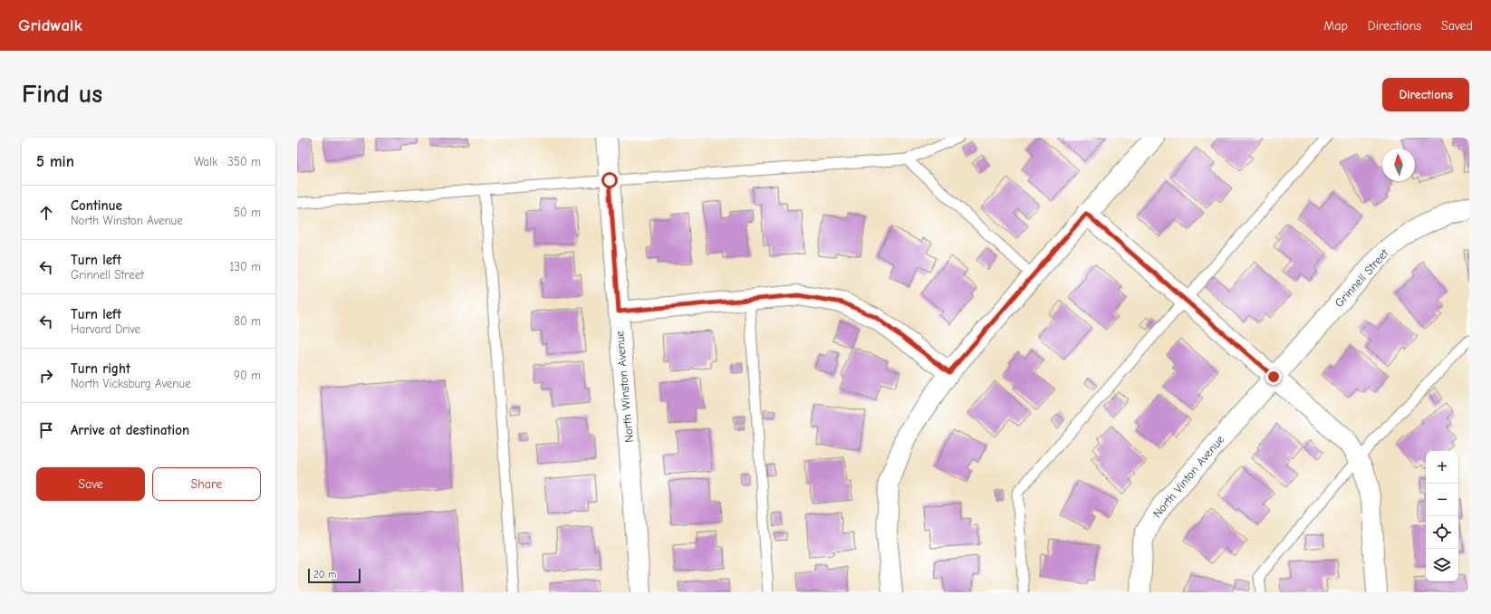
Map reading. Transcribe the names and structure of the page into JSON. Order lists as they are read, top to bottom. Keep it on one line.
{"streets":{"street":["Grinnell Street","North Winston Avenue","North Vinton Avenue"]},"crossings":[["Grinnell Street","North Vinton Avenue"]],"scale_bar":"20 m","north":"top","page":{"header":"Gridwalk","nav":["Map","Directions","Saved"],"buttons":["Directions",["Save","Share"]],"title":"Find us","heading":["5 min","Walk · 350 m"],"list":[["Continue","North Winston Avenue","50 m"],["Turn left","Grinnell Street","130 m"],["Turn left","Harvard Drive","80 m"],["Turn right","North Vicksburg Avenue","90 m"],"Arrive at destination"],"map_buttons":["+","−"],"scale":"20 m"}}
